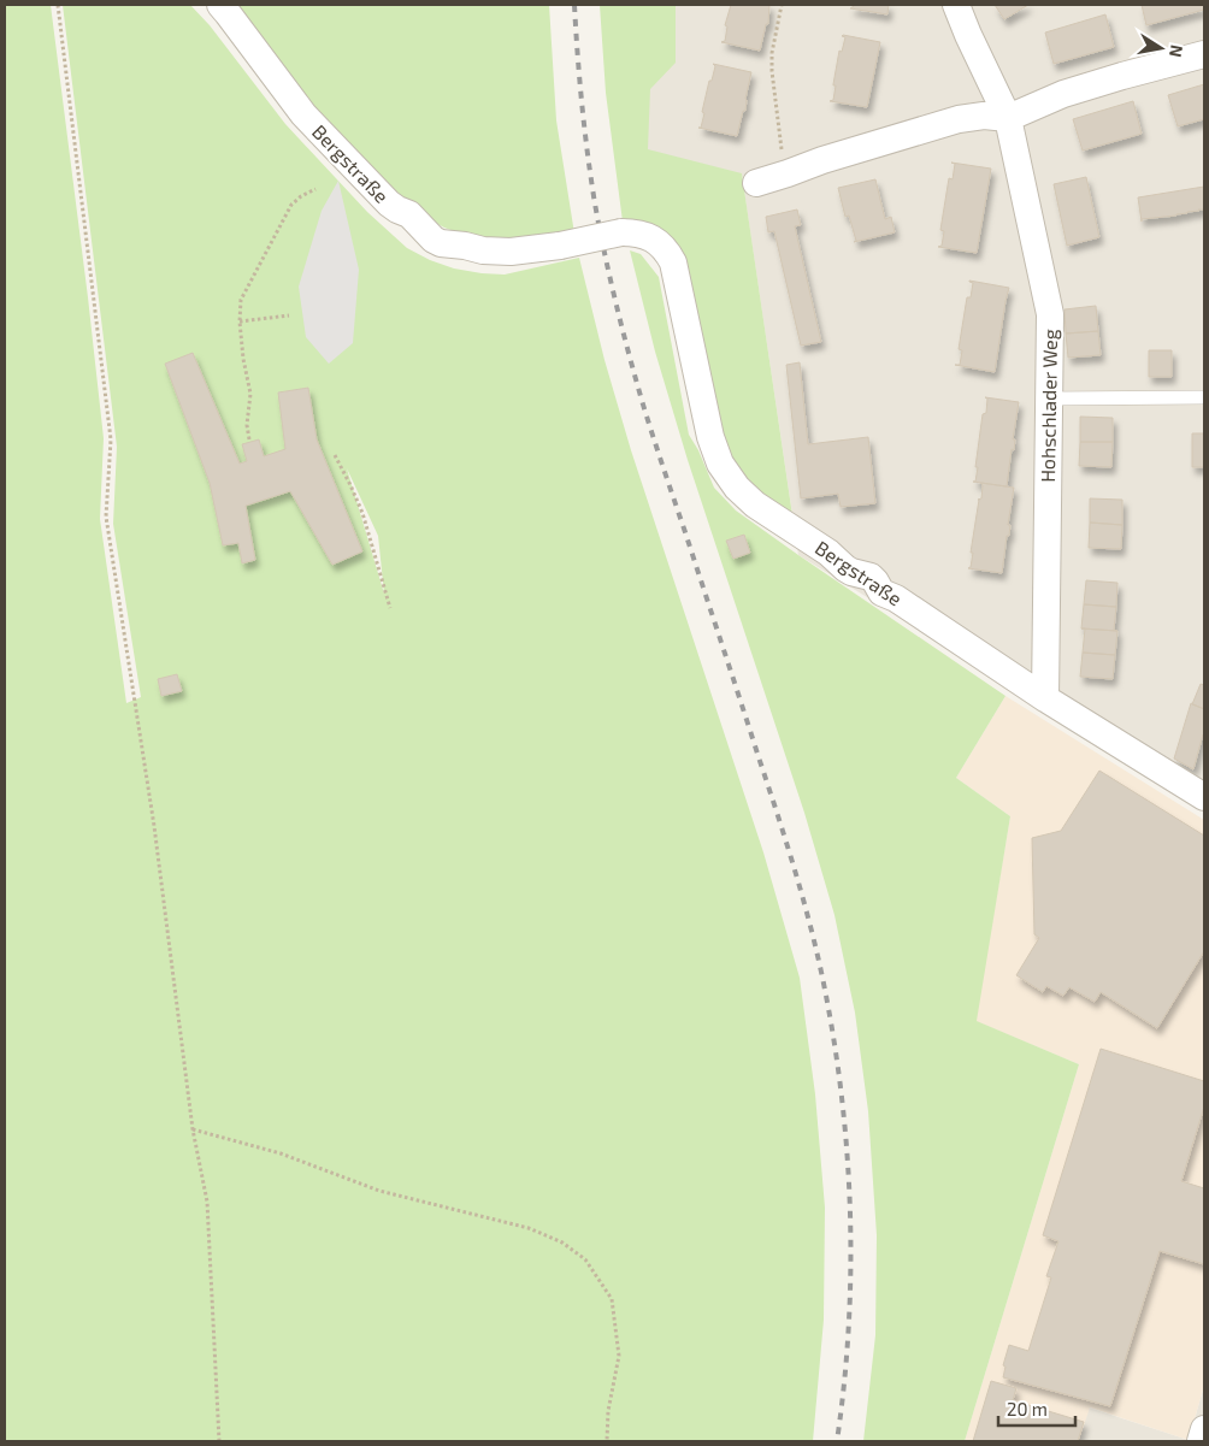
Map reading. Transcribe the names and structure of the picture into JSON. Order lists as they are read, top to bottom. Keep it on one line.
{"streets":{"street":["Bergstraße","Hohschlader Weg"]},"crossings":[["Bergstraße","Hohschlader Weg"]],"scale_bar":"20 m","north":"right"}
